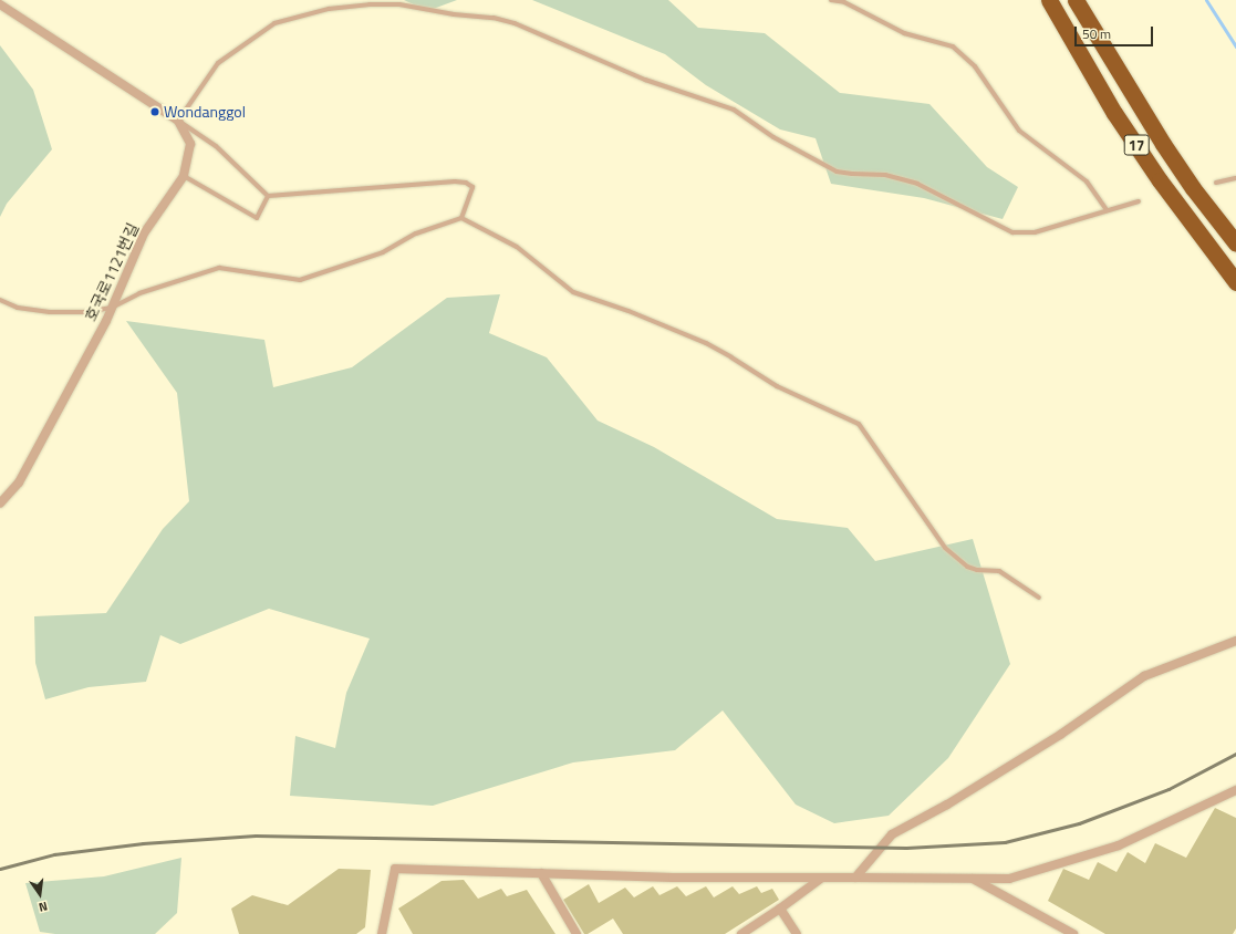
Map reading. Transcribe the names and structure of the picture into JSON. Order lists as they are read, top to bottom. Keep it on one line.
{"streets":{"highway":["17"],"street":["호국로1121번길"]},"places":["Wondanggol"],"scale_bar":"50 m","north":"bottom"}
